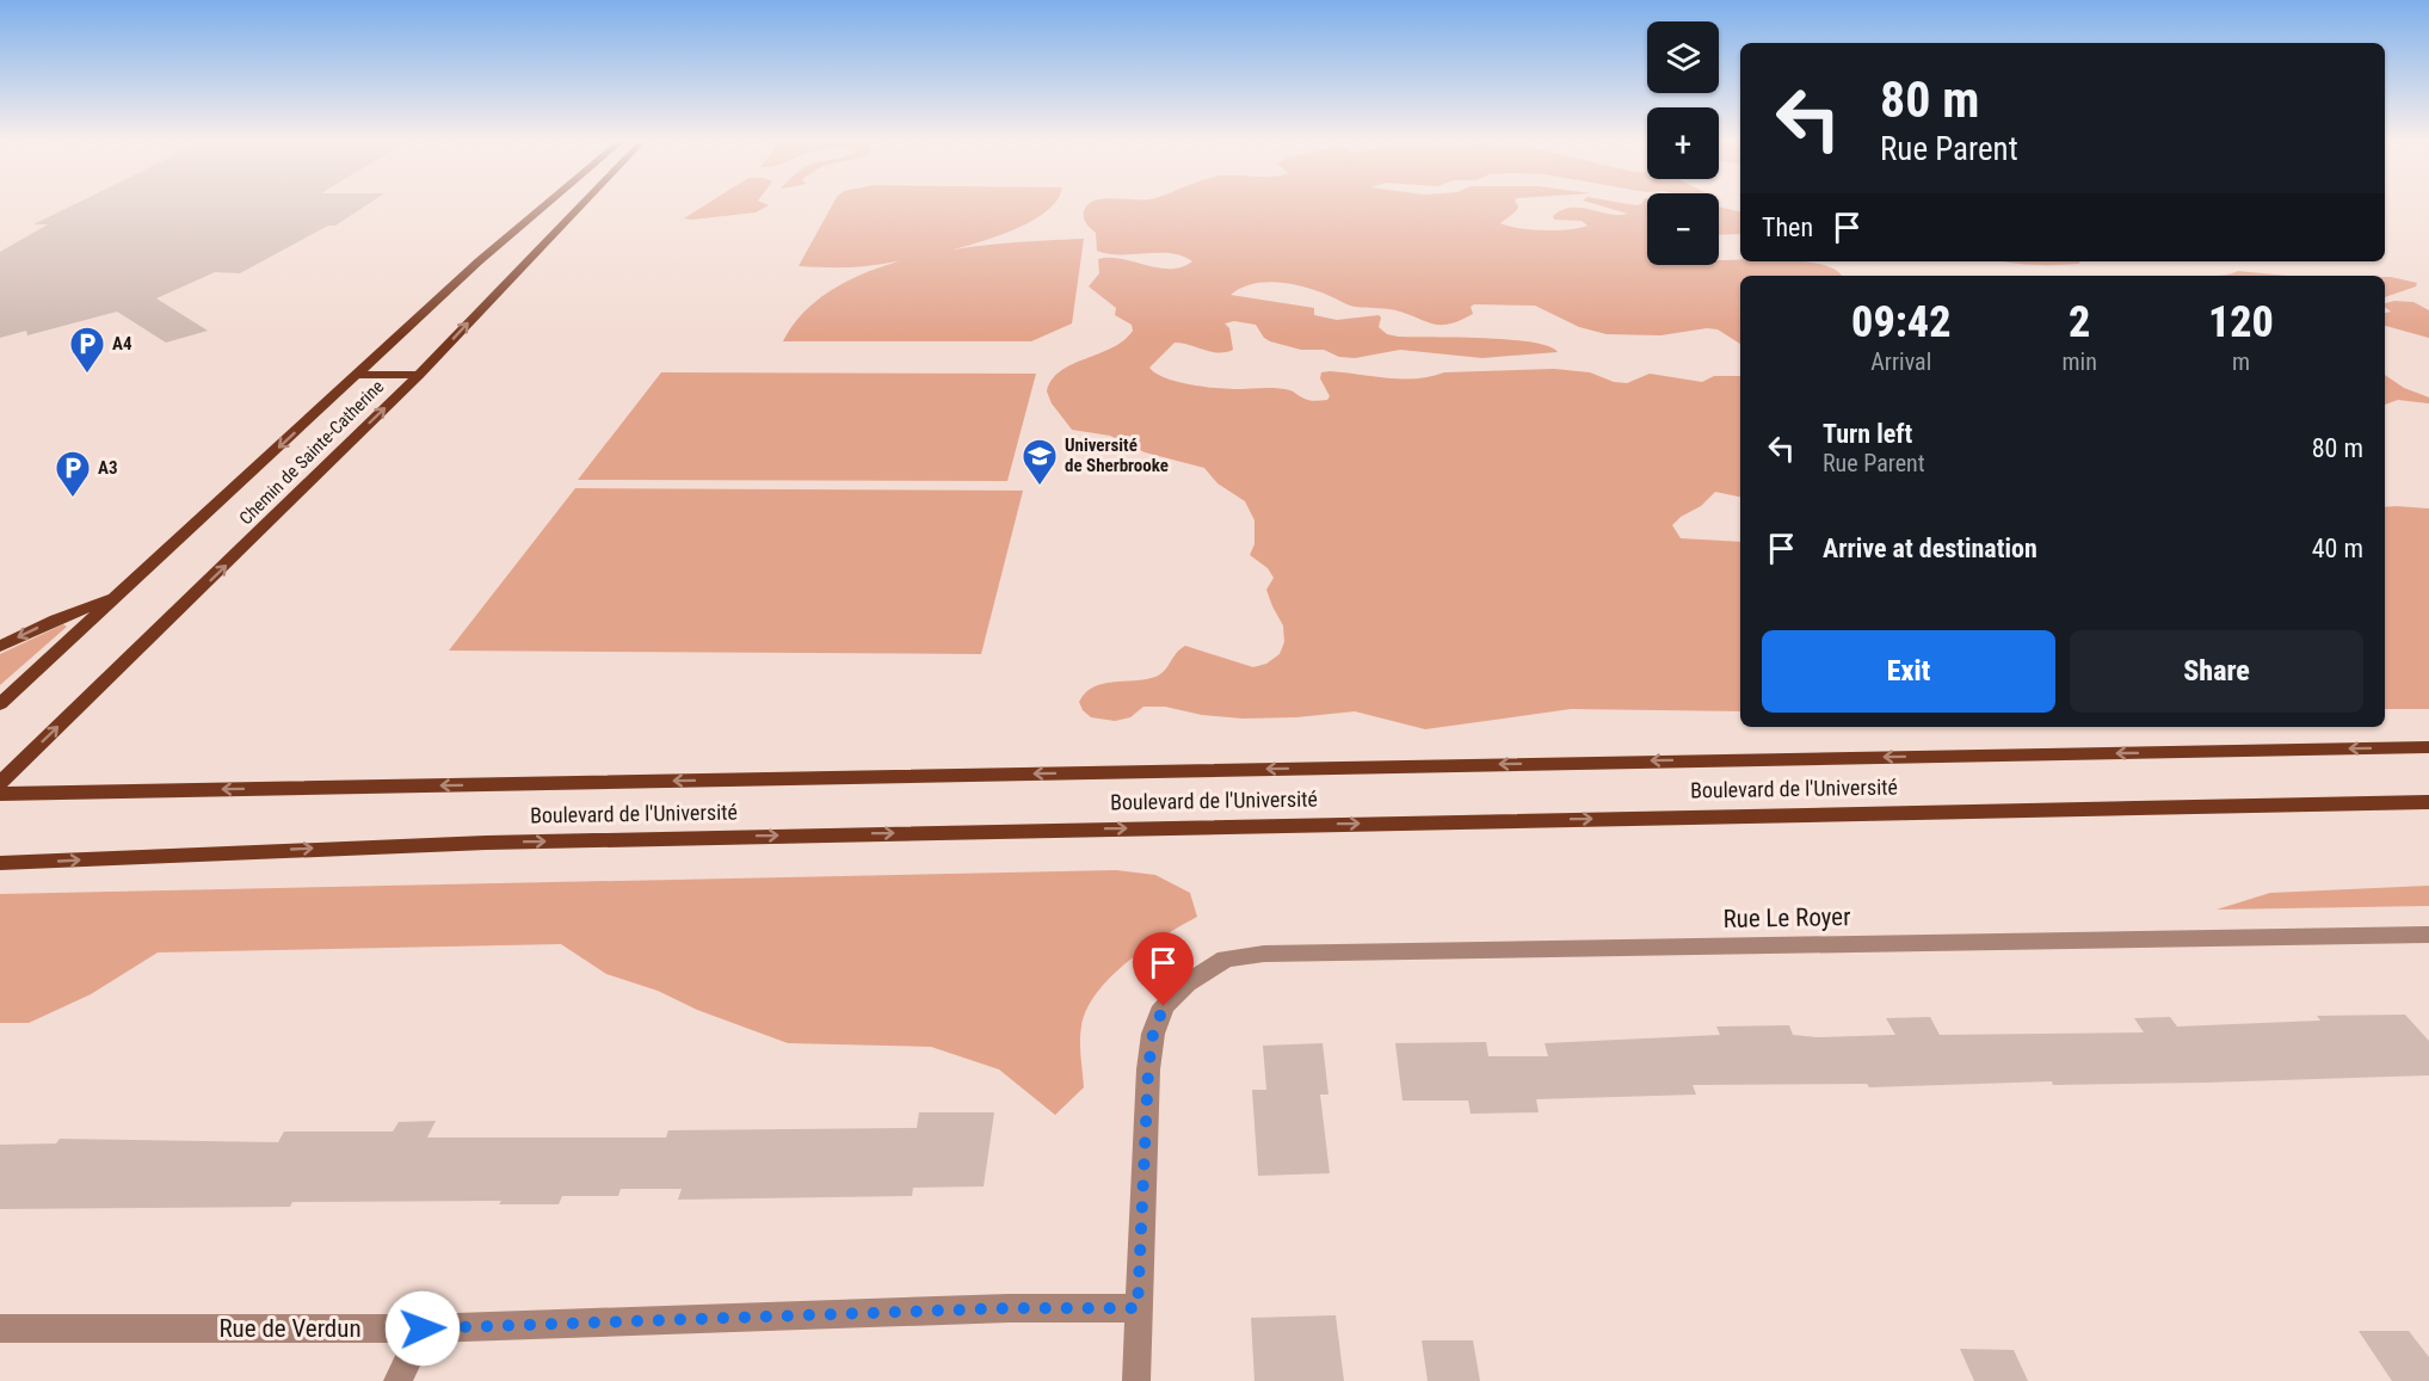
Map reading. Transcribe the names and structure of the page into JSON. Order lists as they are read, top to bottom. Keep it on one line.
{"streets":{"main road":["Chemin de Sainte-Catherine","Boulevard de l'Université"],"street":["Rue Le Royer","Rue de Verdun"]},"crossings":[["Rue Le Royer","Rue de Verdun"]],"places":{"parking":["A4","A3"],"school or university":["Université de Sherbrooke"]},"page":{"map_buttons":["+","−"],"turn":["80 m","Rue Parent"],"then":"Then","eta":["09:42","Arrival","2","min","120","m"],"list":[{"name":"Turn left","note":"Rue Parent","value":"80 m"},{"name":"Arrive at destination","value":"40 m"}],"buttons":["Exit","Share"]}}
